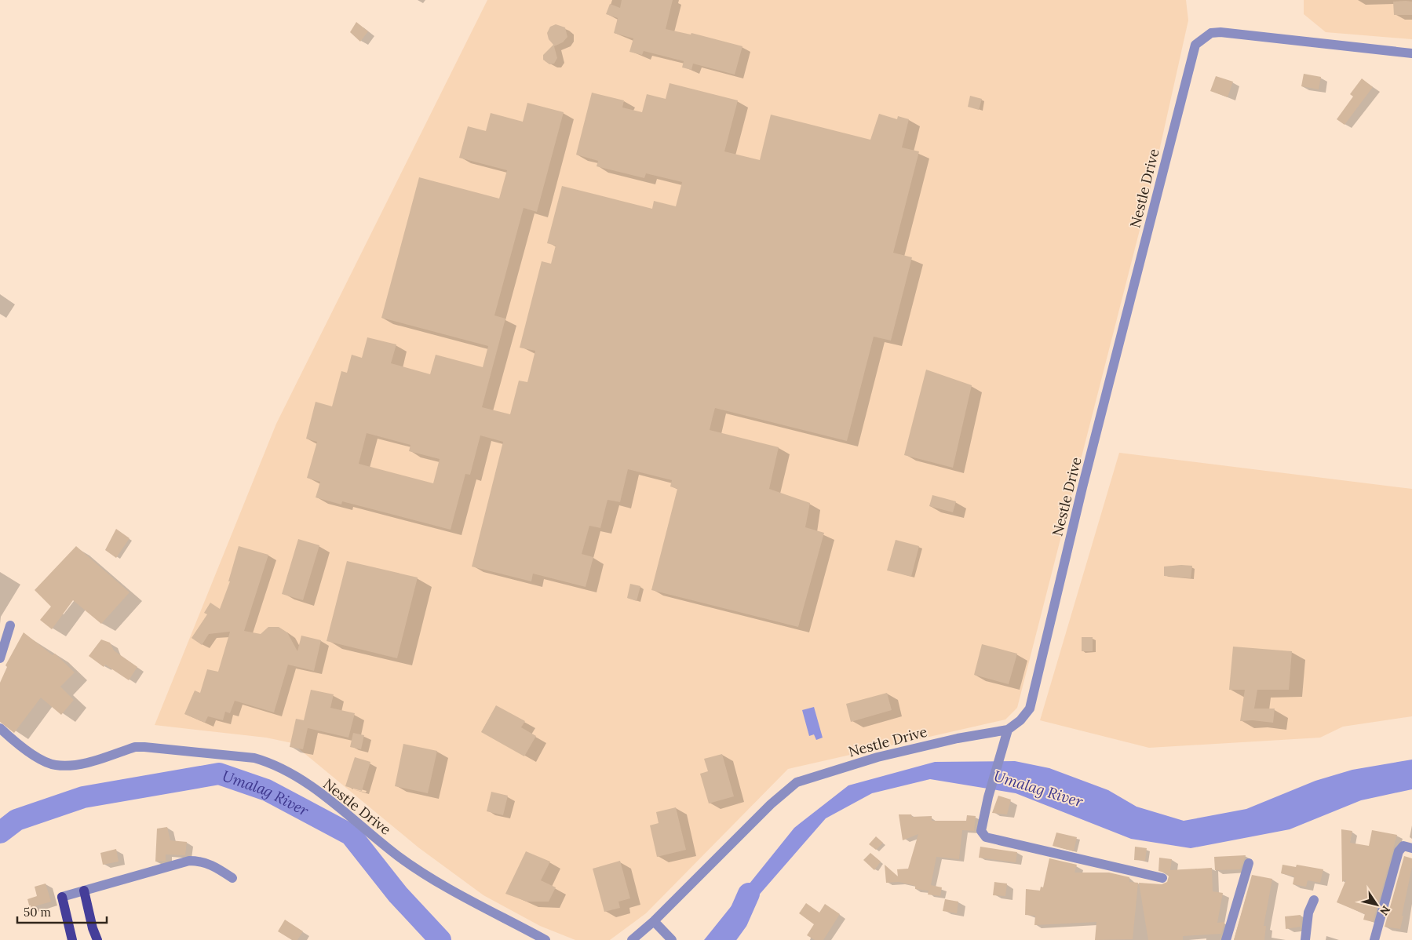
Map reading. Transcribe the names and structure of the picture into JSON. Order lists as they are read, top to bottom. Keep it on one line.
{"streets":{"street":["Nestle Drive"]},"water":["Umalag River"],"scale_bar":"50 m","north":"bottom right"}
